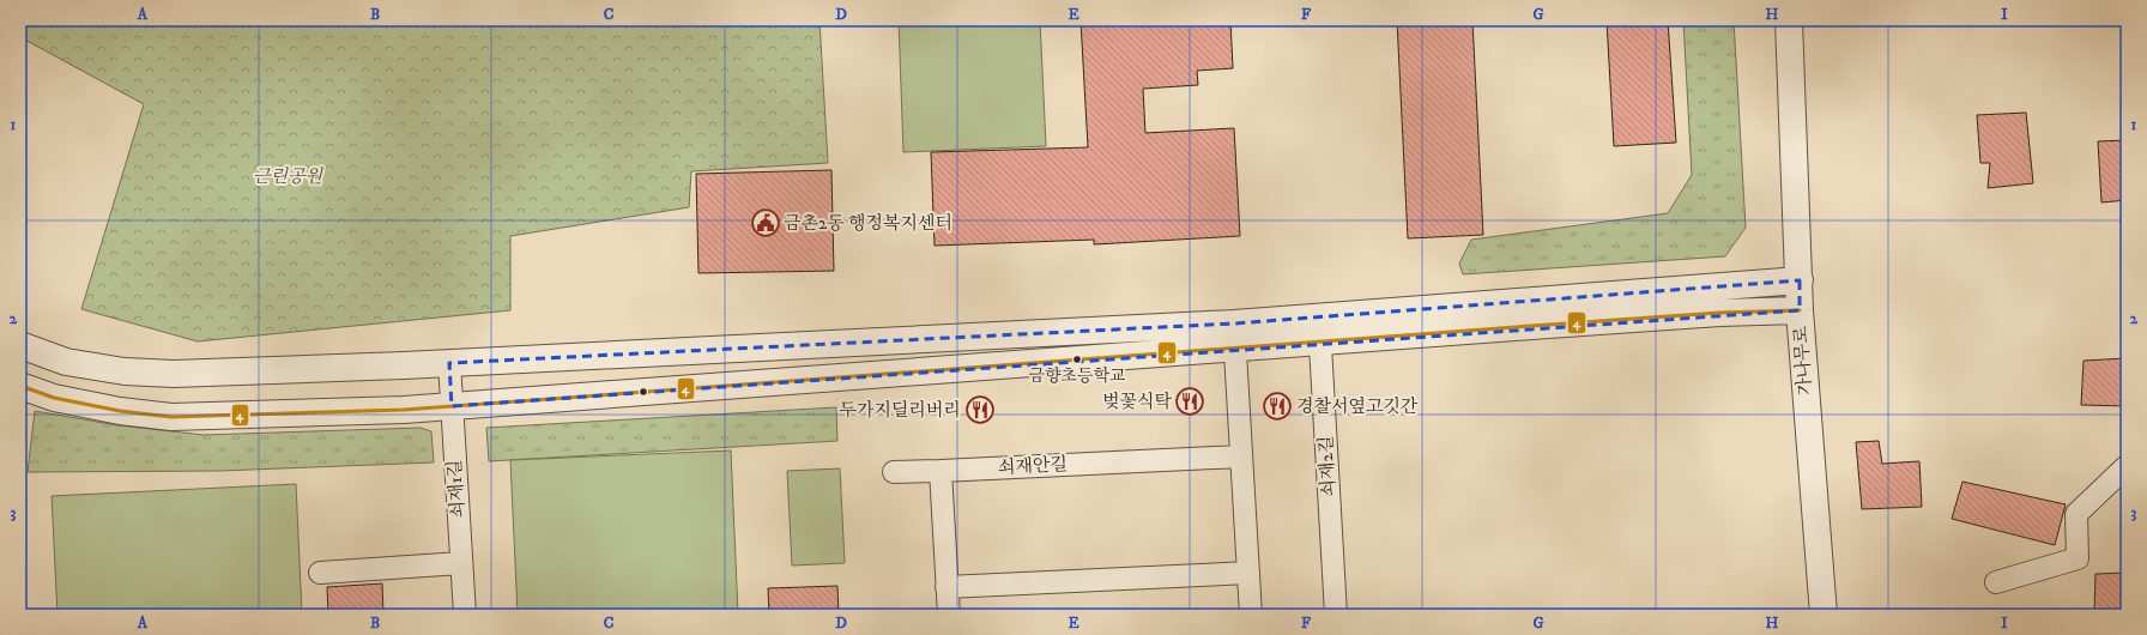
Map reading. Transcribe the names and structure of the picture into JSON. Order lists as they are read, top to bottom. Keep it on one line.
{"streets":{"street":["가나무로","쇠재안길","쇠재2길","쇠재1길"]},"parks":["근린공원"],"places":{"public building":["금촌2동 행정복지센터"],"other":["금향초등학교"],"restaurant":["벚꽃식탁","경찰서옆고깃간","두가지딜리버리"]},"lines":["transit line 4"],"grid":{"columns":["A","B","C","D","E","F","G","H","I"],"rows":["1","2","3"]}}
